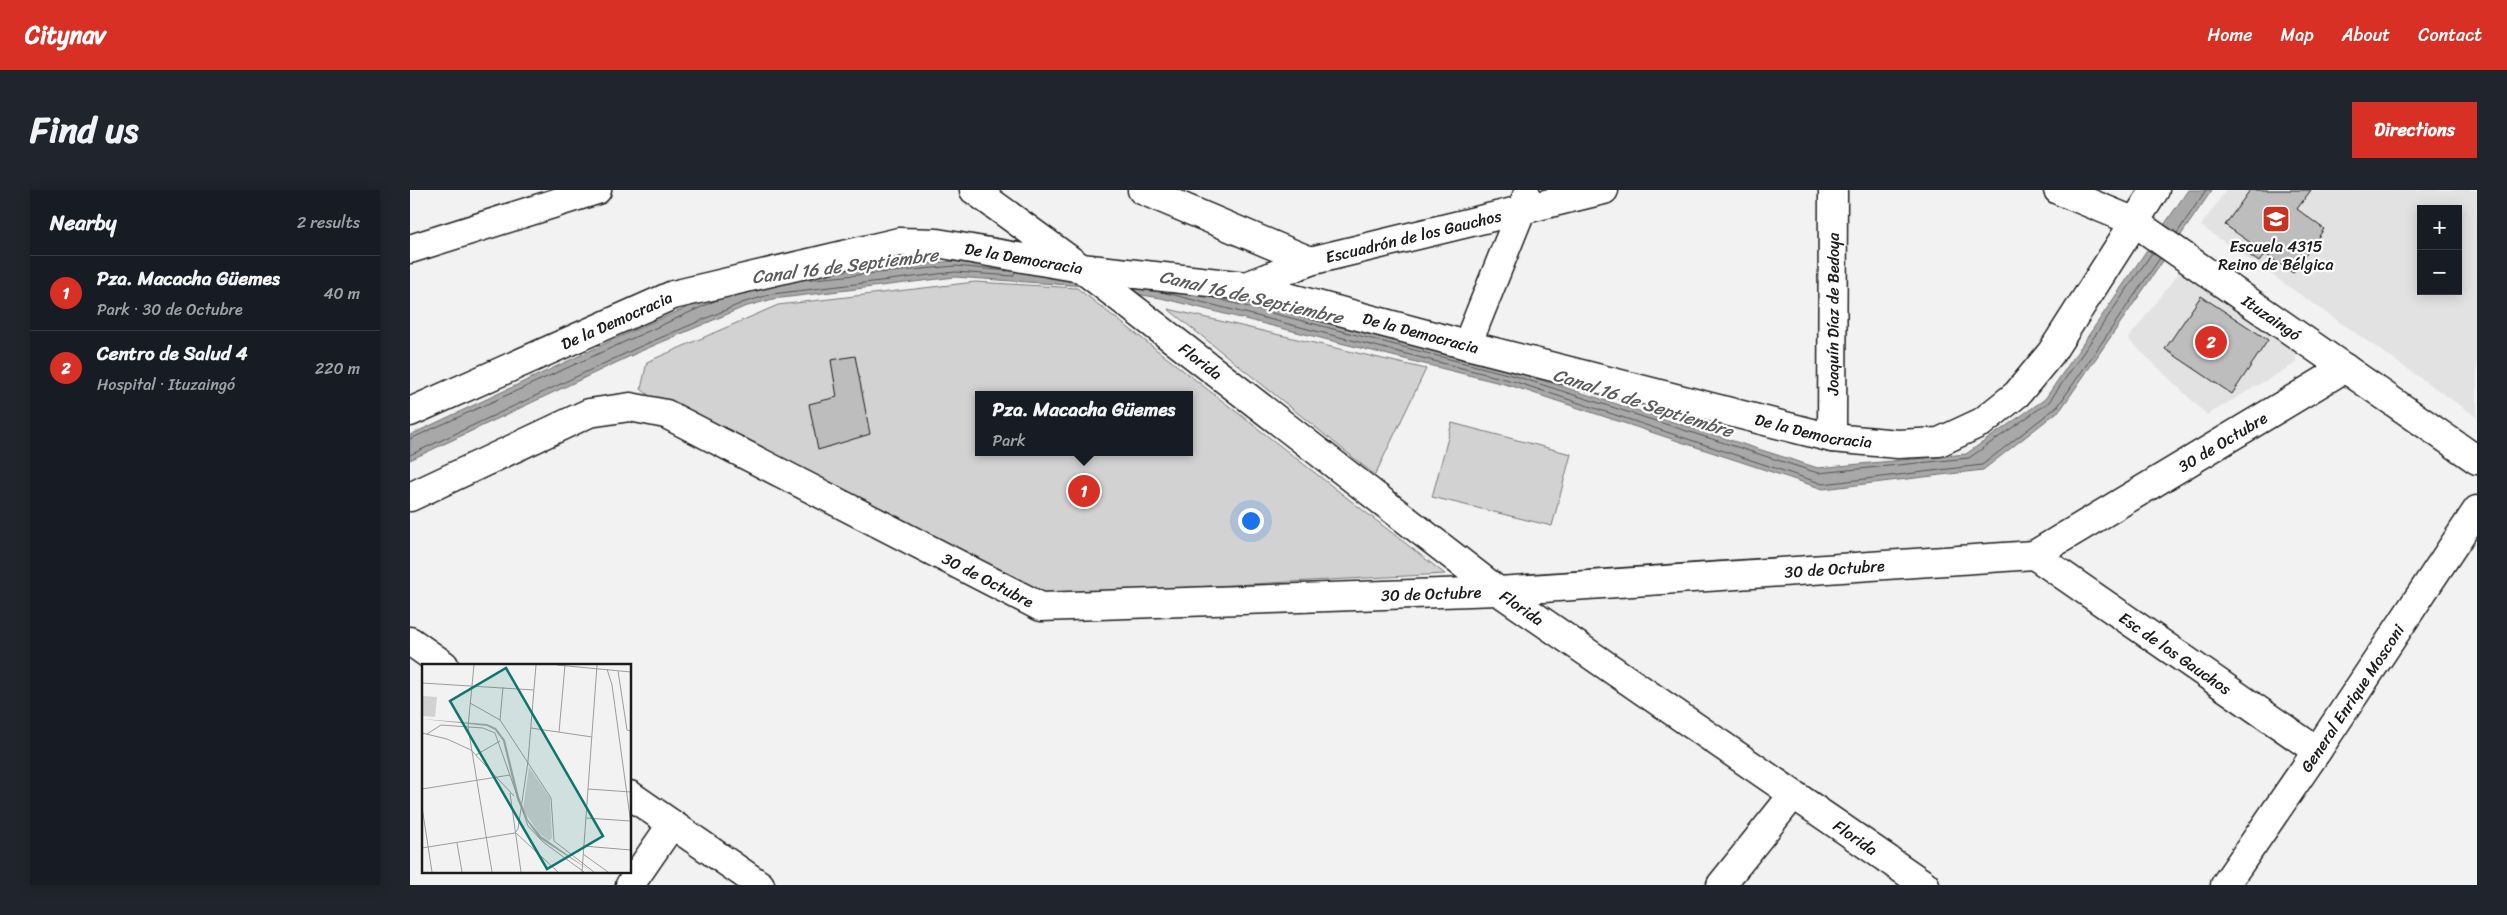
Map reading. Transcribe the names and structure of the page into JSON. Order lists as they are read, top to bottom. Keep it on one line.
{"streets":{"street":["Escuadrón de los Gauchos","De la Democracia","Joaquín Díaz de Bedoya","Ituzaingó","Florida","30 de Octubre","Esc de los Gauchos","General Enrique Mosconi"]},"crossings":[["Escuadrón de los Gauchos","De la Democracia"],["De la Democracia","Joaquín Díaz de Bedoya"],["De la Democracia","Ituzaingó"],["De la Democracia","Florida"],["Ituzaingó","30 de Octubre"],["Florida","30 de Octubre"],["30 de Octubre","Esc de los Gauchos"],["Esc de los Gauchos","General Enrique Mosconi"]],"water":["Canal 16 de Septiembre"],"places":{"school or university":["Escuela 4315 Reino de Bélgica"]},"page":{"header":"Citynav","nav":["Home","Map","About","Contact"],"title":"Find us","buttons":"Directions","heading":["Nearby","2 results"],"map_buttons":["+","−"],"list":[{"mark":"1","name":"Pza. Macacha Güemes","note":"Park · 30 de Octubre","value":"40 m"},{"mark":"2","name":"Centro de Salud 4","note":"Hospital · Ituzaingó","value":"220 m"}],"pins":["2","1"],"popup":["Pza. Macacha Güemes","Park"]}}
